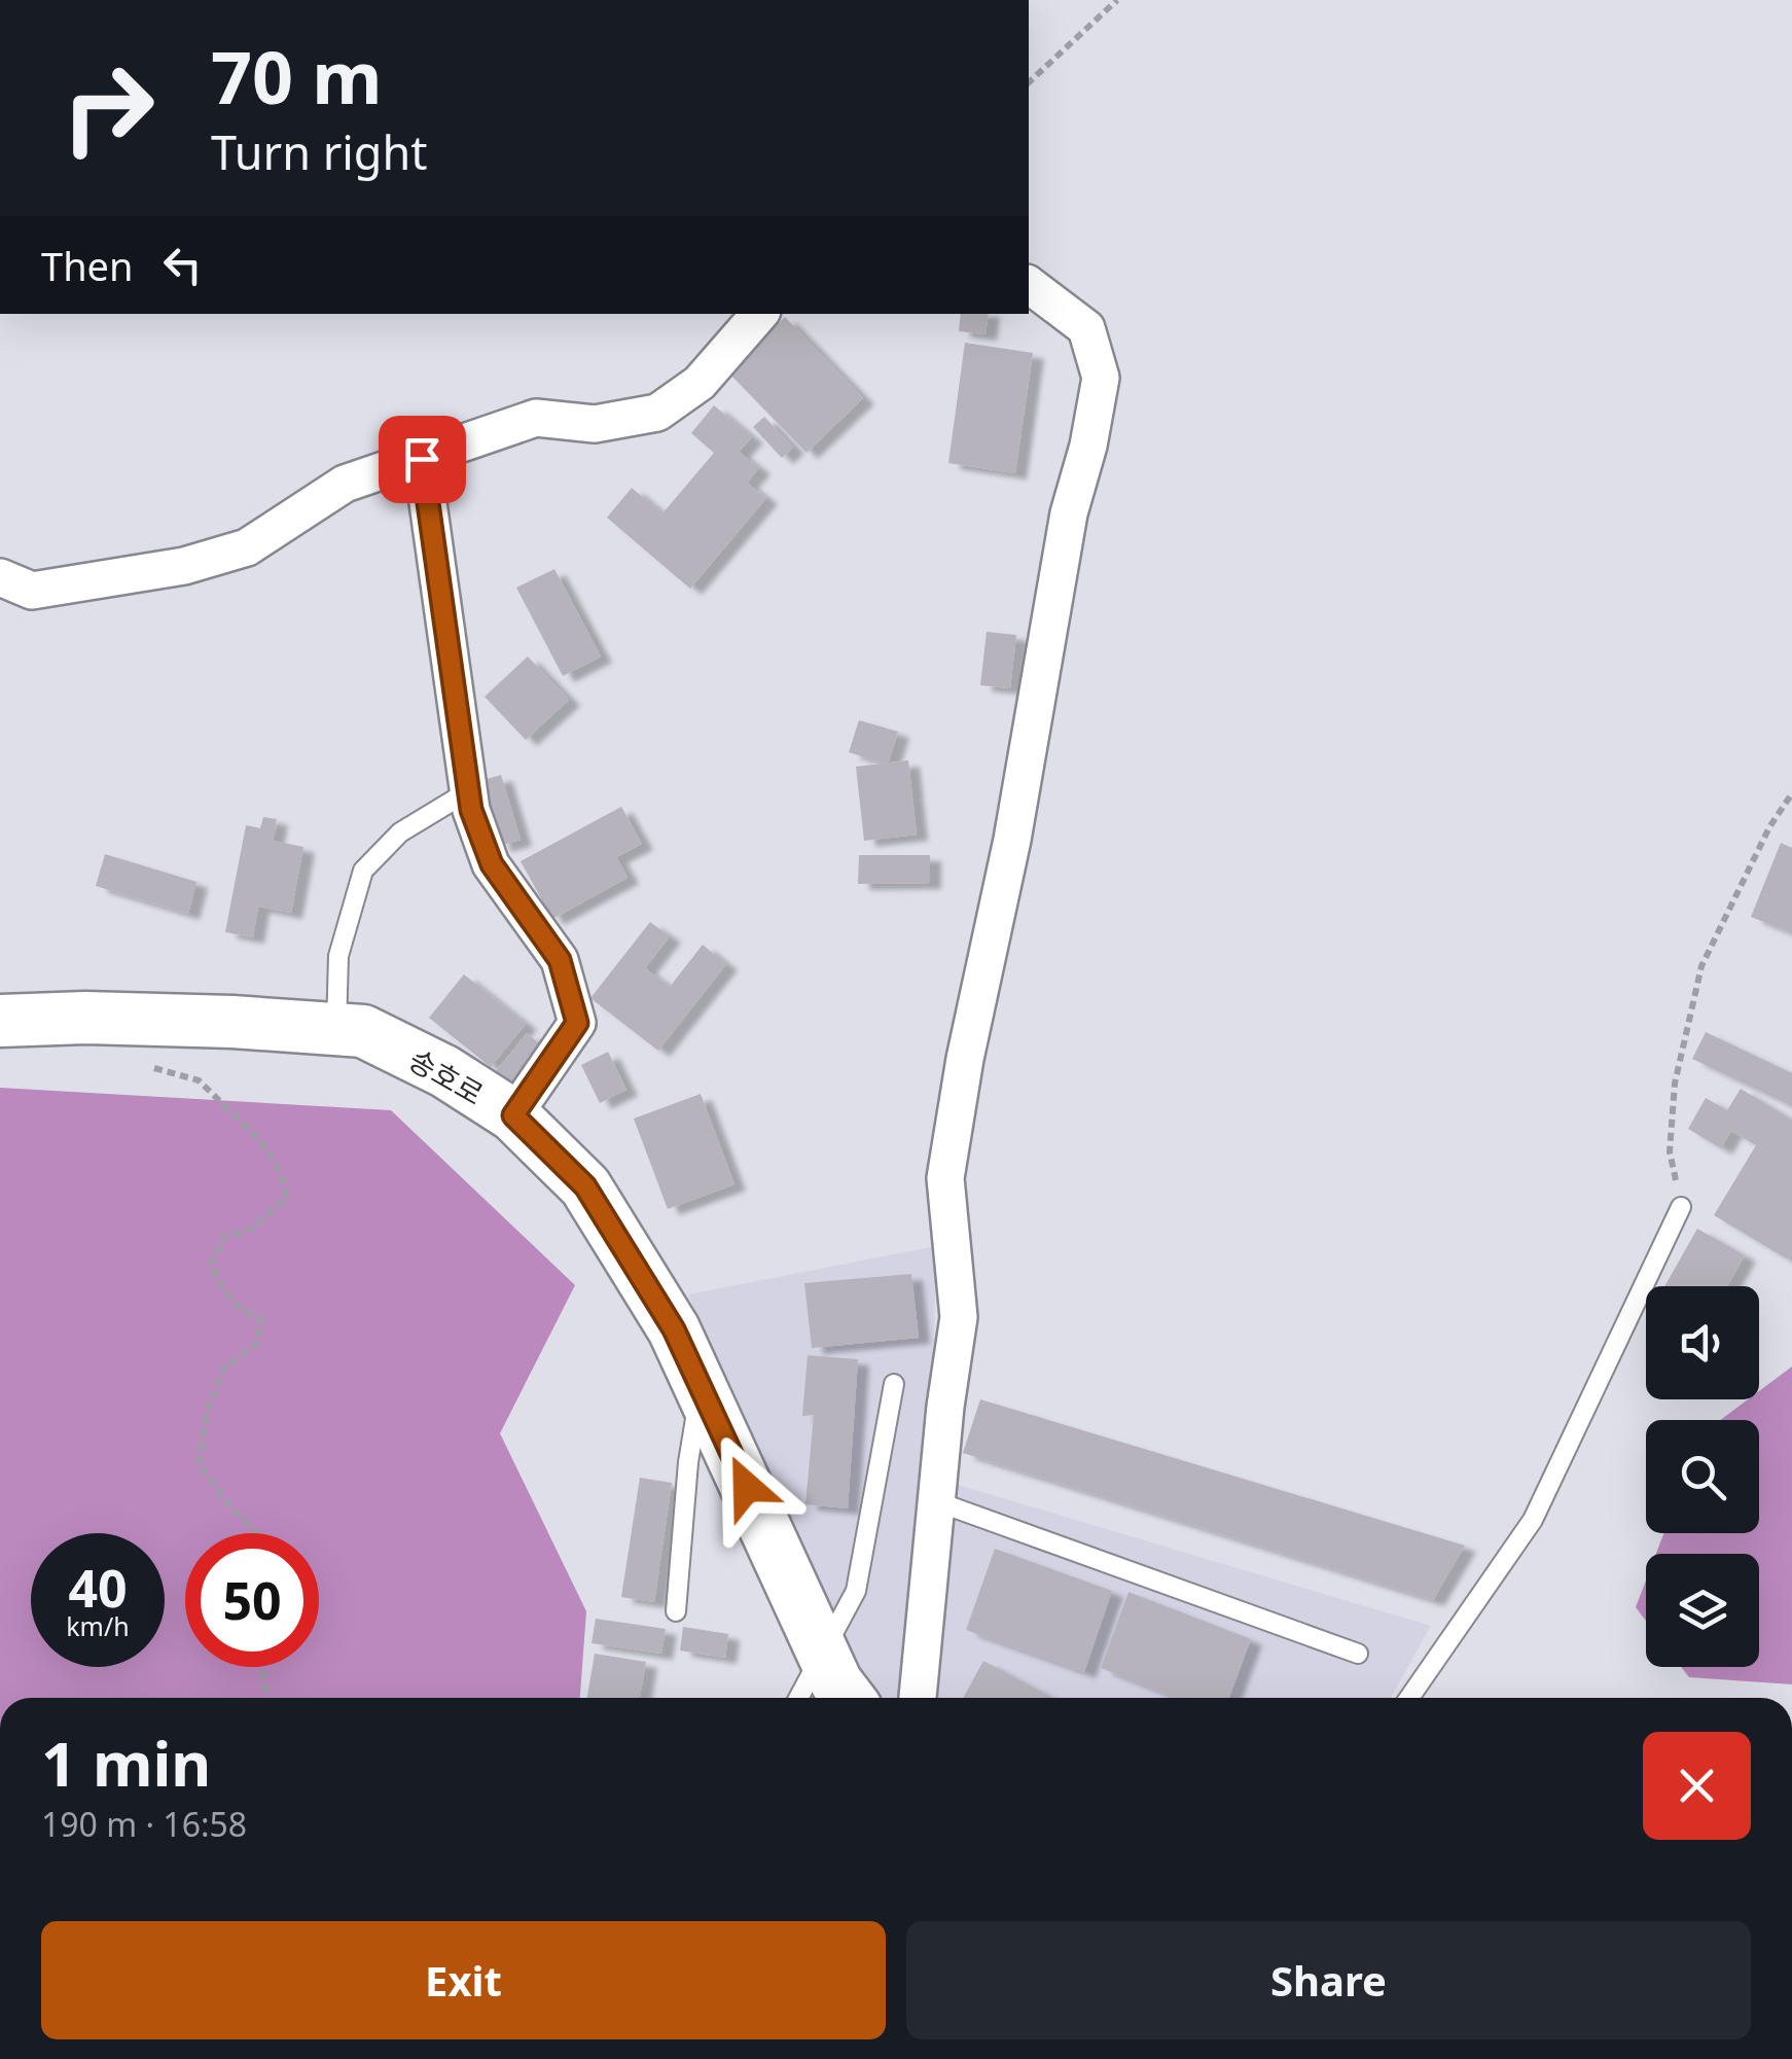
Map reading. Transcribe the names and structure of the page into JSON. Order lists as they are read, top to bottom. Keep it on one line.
{"streets":{"main road":["송호로"]},"page":{"turn":["70 m","Turn right"],"then":"Then","speed":"40 km/h","limit":"50","heading":["1 min","190 m · 16:58"],"buttons":["Exit","Share"]}}
